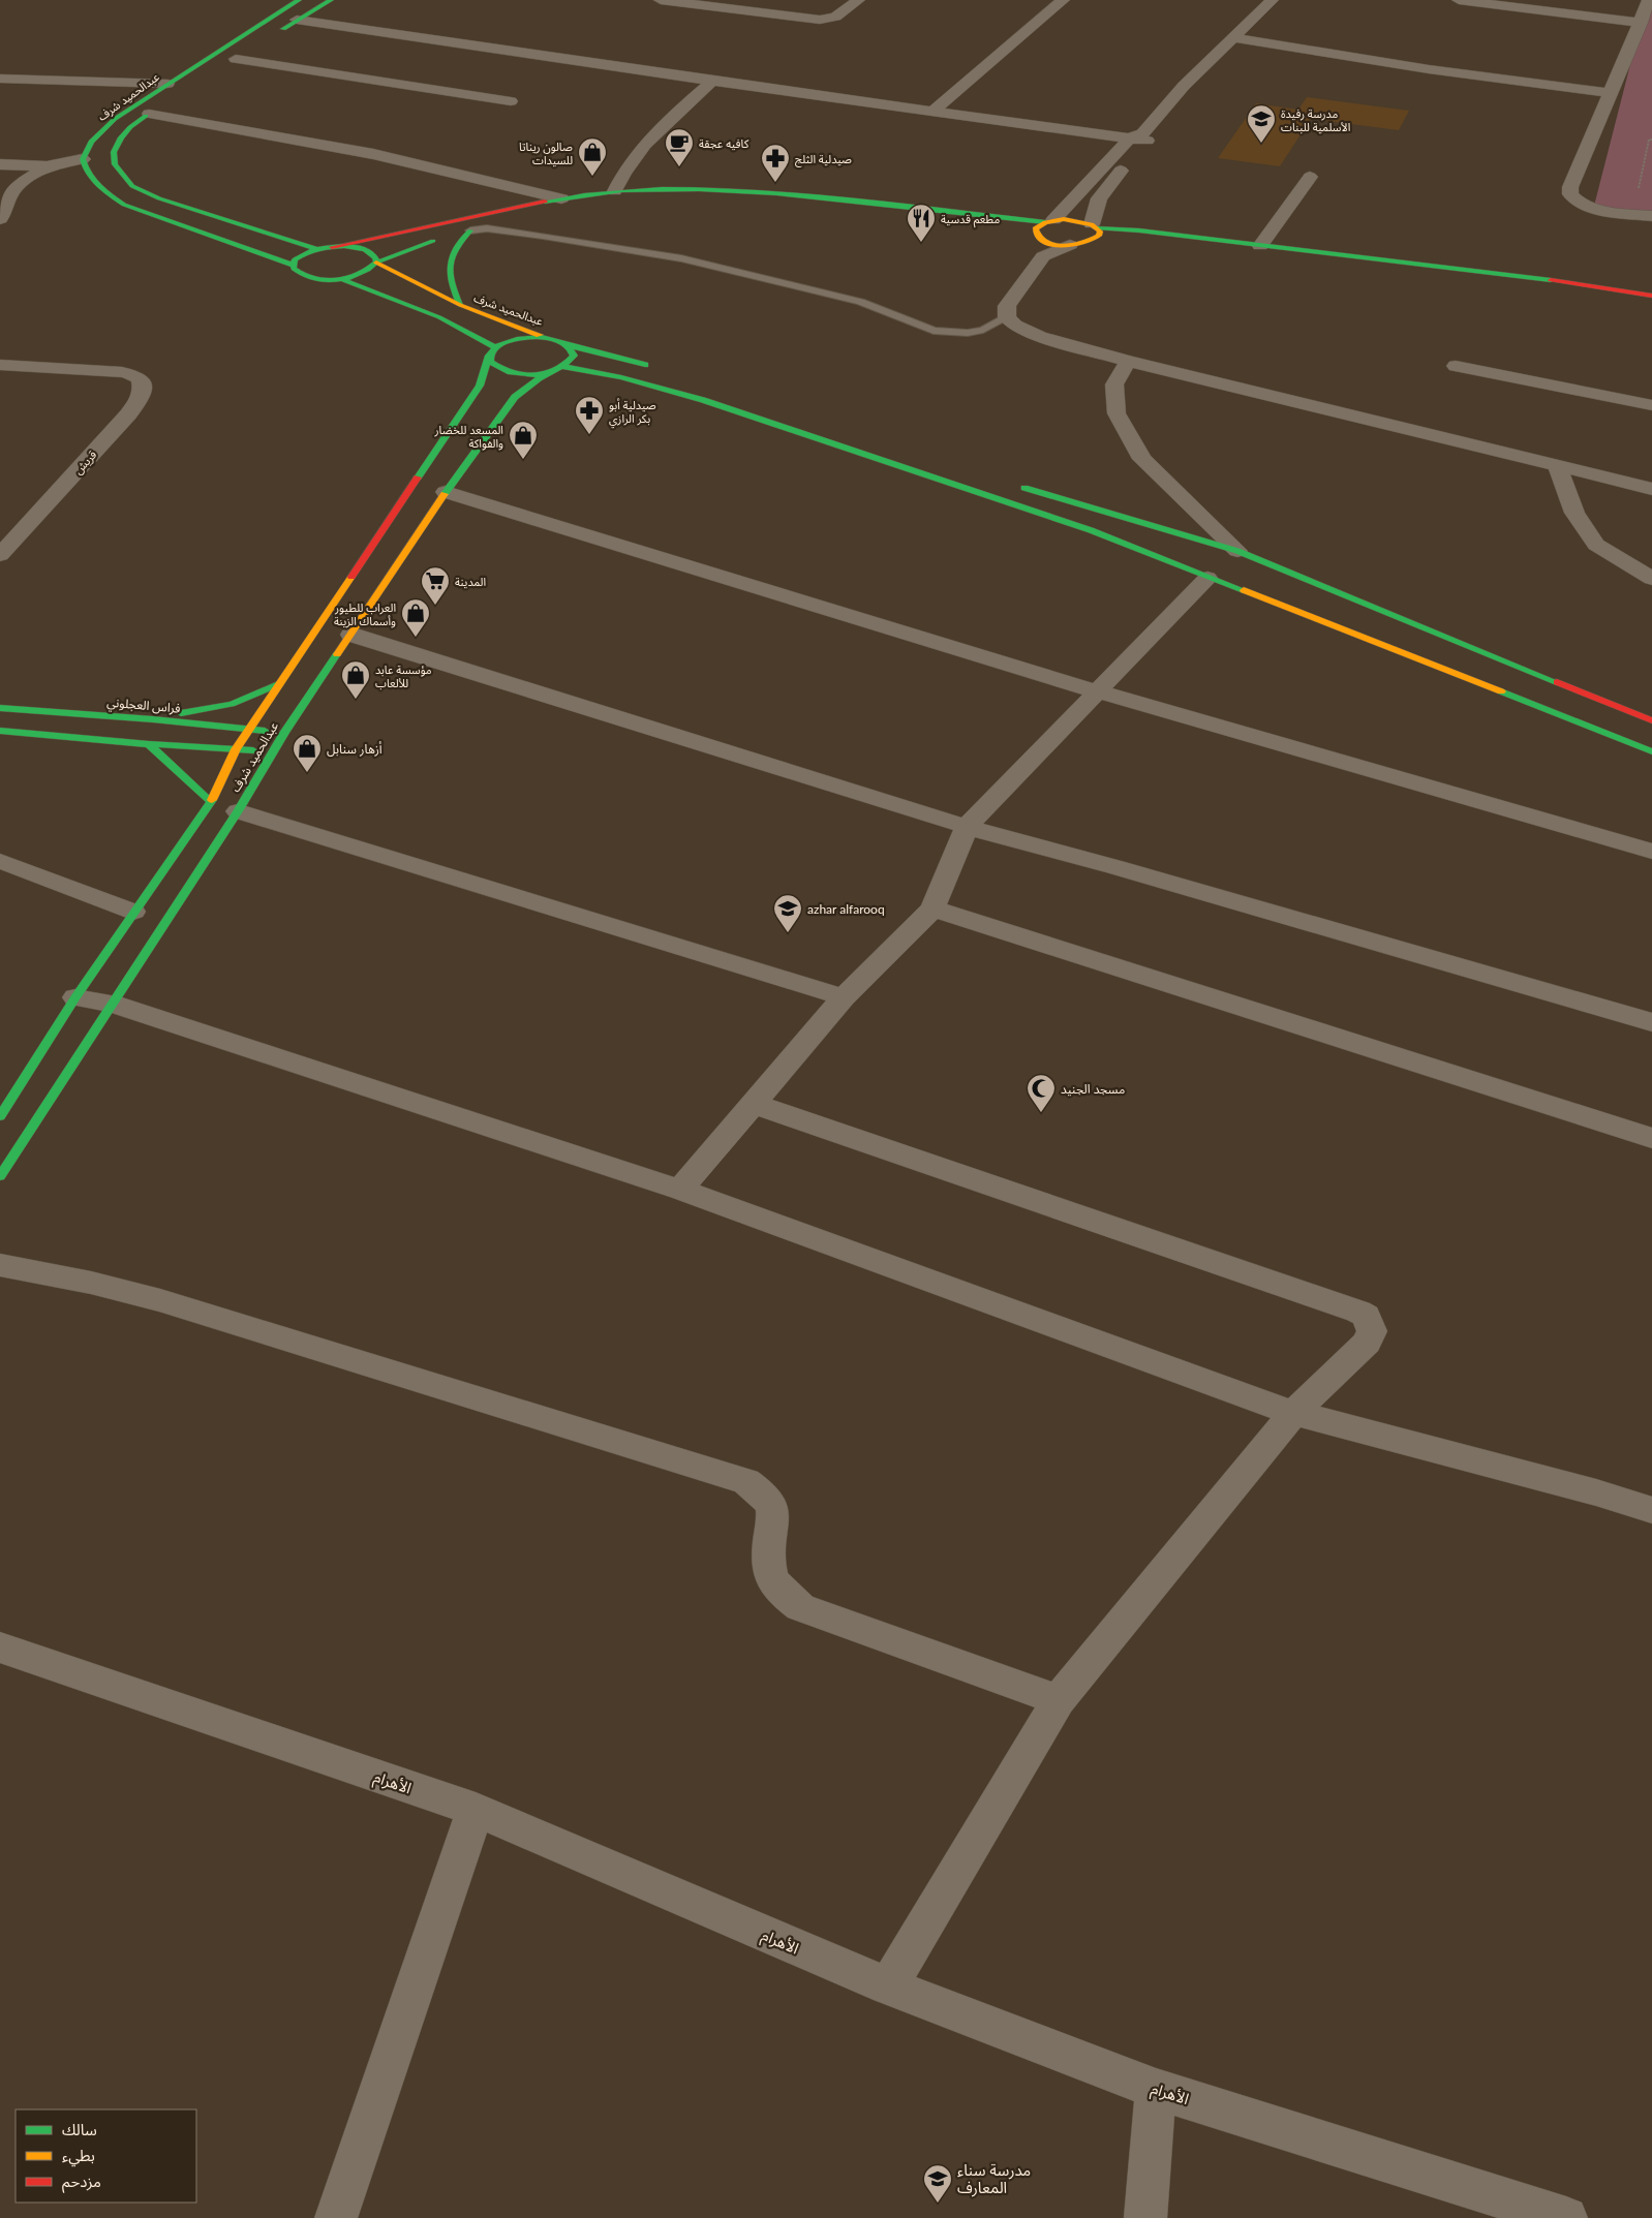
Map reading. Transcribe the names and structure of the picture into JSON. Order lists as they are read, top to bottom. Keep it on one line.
{"streets":{"main road":["عبدالحميد شرف","فراس العجلوني"],"street":["قريش","الأهرام"]},"crossings":[["عبدالحميد شرف","فراس العجلوني"]],"places":{"school or university":["مدرسة رفيدة الأسلمية للبنات","azhar alfarooq","مدرسة سناء المعارف"],"cafe":["كافيه عجقة"],"shop":["صالون ريناتا للسيدات","المسعد للخضار والفواكة","العراب للطيور وأسماك الزينة","مؤسسة عابد للألعاب","أزهار سنابل"],"pharmacy":["صيدلية الثلج","صيدلية أبو بكر الرازي"],"restaurant":["مطعم قدسية"],"supermarket":["المدينة"],"mosque":["مسجد الجنيد"]},"legend":["سالك","بطيء","مزدحم"]}
